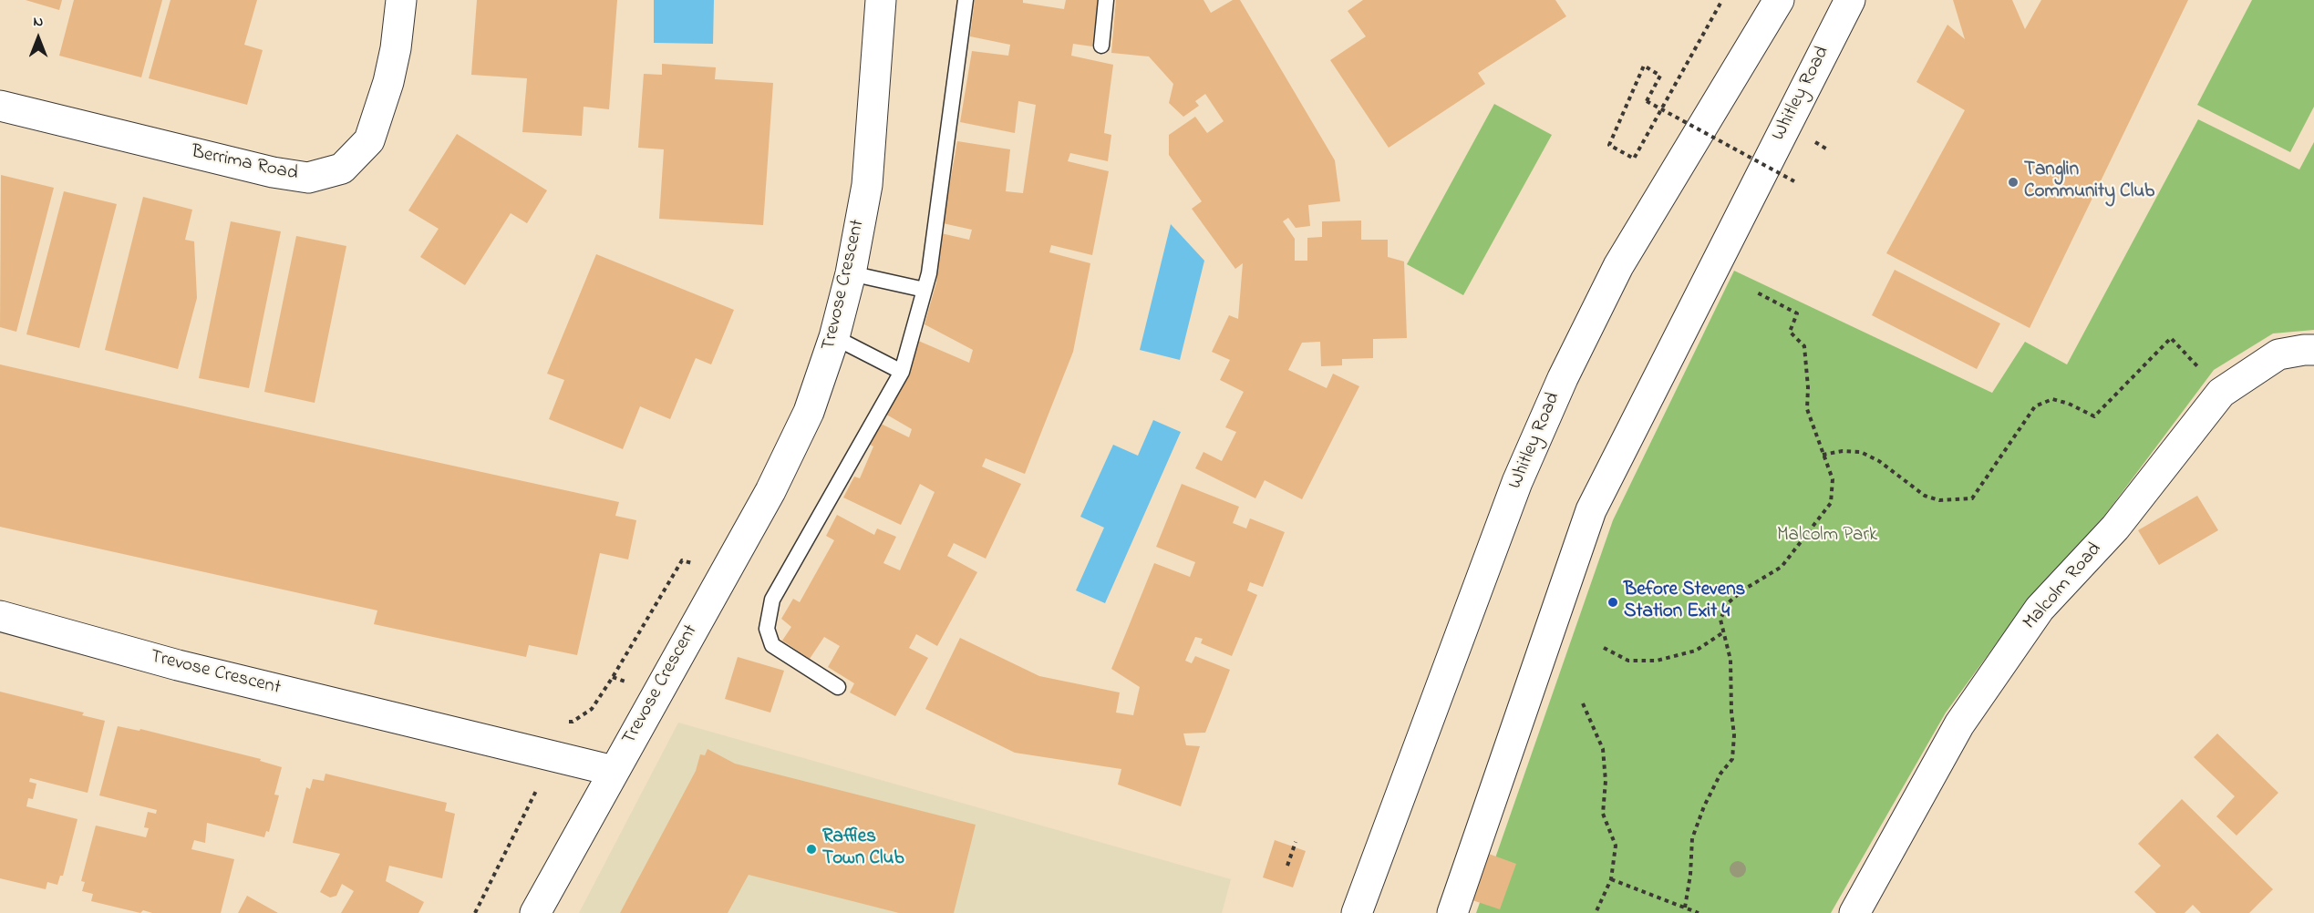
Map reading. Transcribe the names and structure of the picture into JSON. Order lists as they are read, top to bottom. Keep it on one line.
{"streets":{"street":["Whitley Road","Berrima Road","Trevose Crescent","Malcolm Road"]},"parks":["Malcolm Park"],"places":["Tanglin Community Club","Before Stevens Station Exit 4","Raffles Town Club"],"north":"top"}
